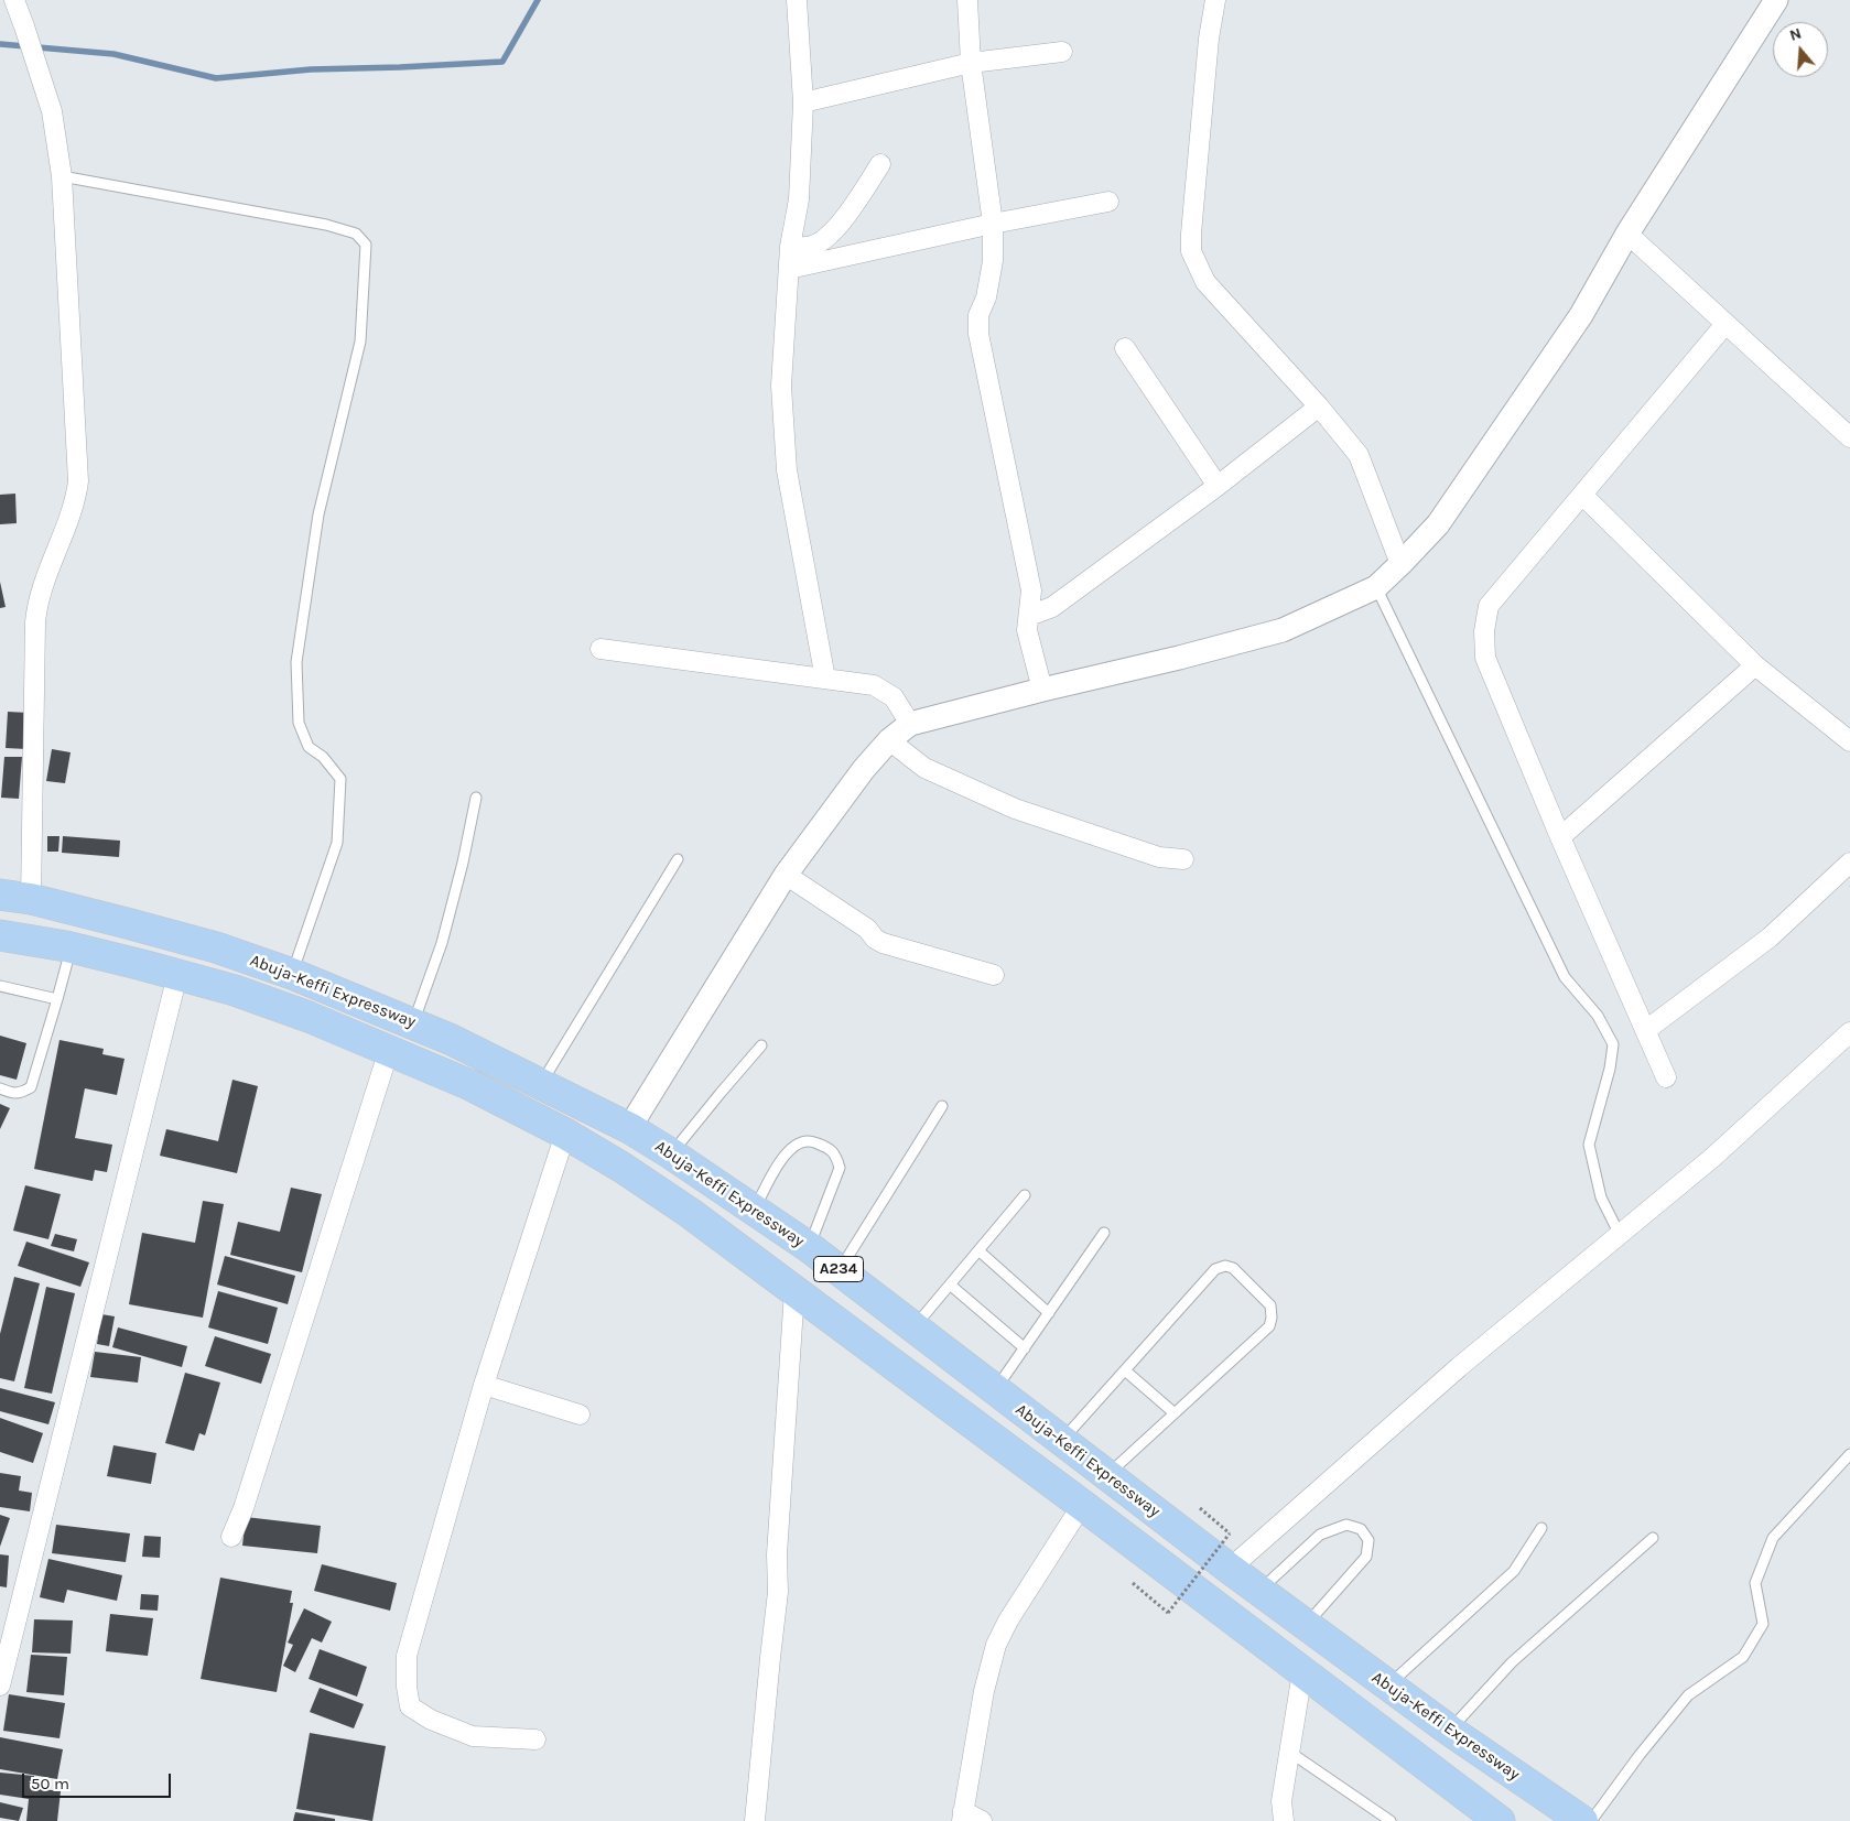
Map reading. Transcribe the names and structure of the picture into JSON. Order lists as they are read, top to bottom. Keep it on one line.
{"streets":{"highway":["Abuja-Keffi Expressway","A234"]},"scale_bar":"50 m","north":"top"}
